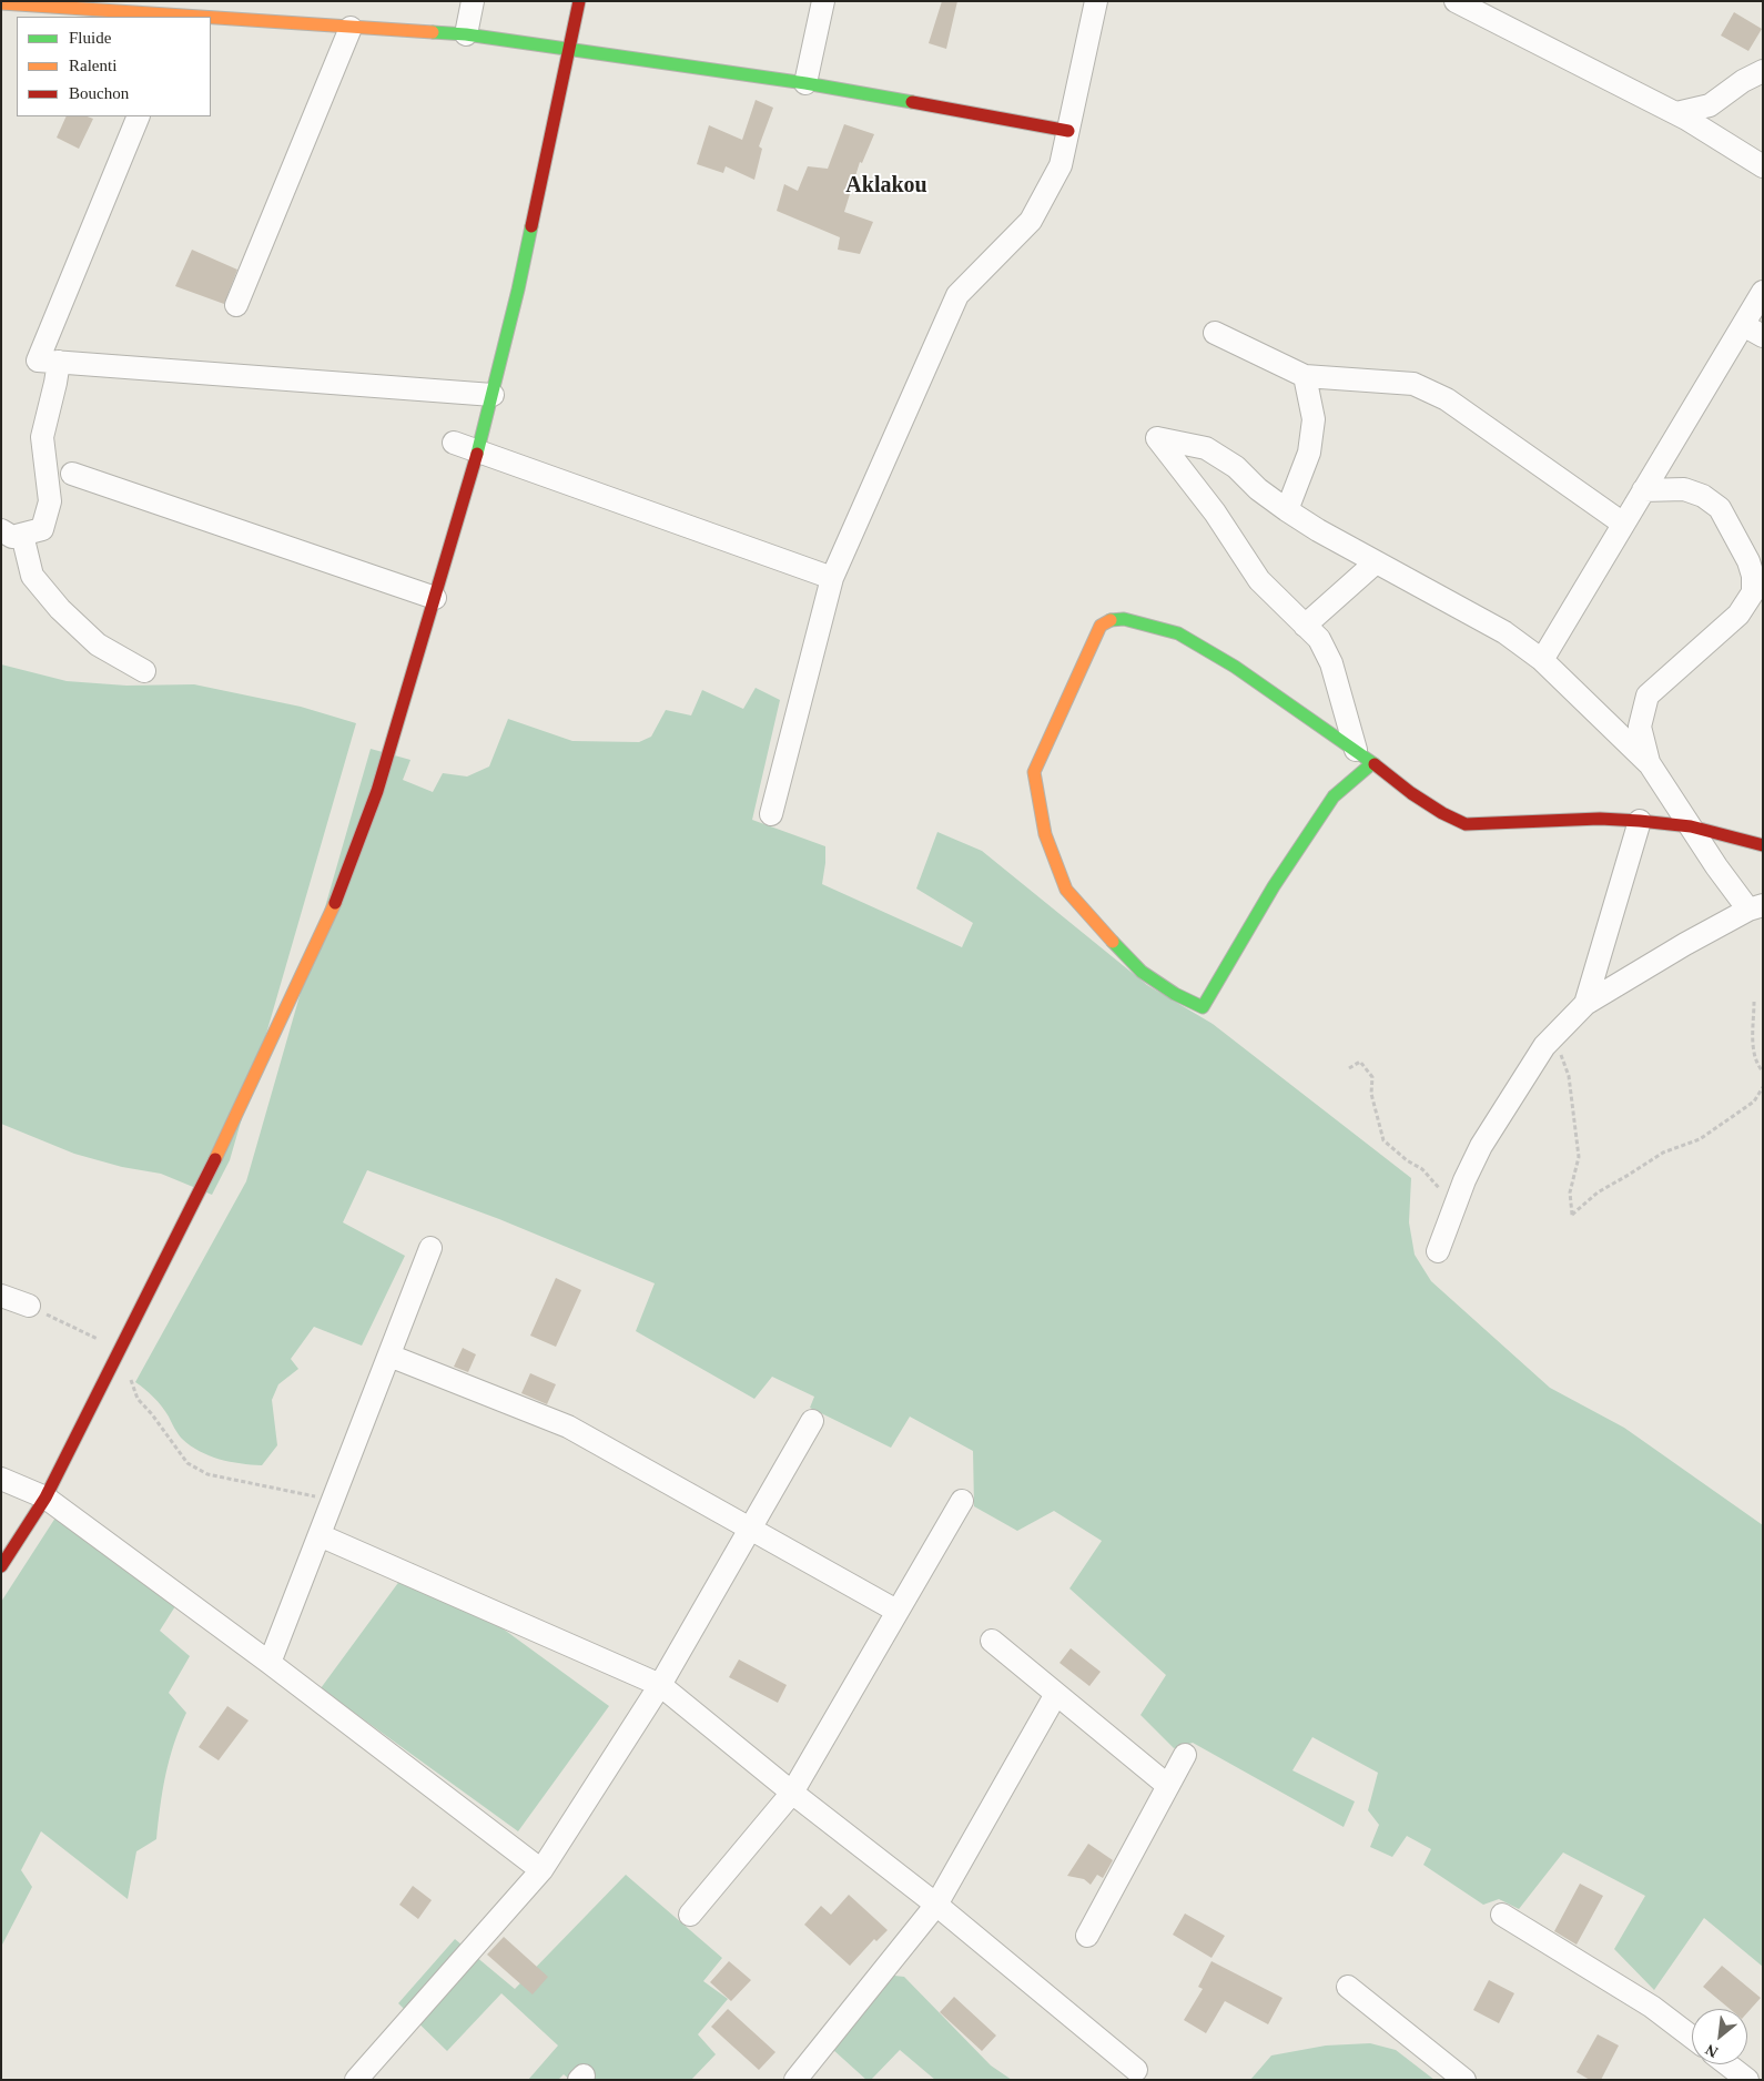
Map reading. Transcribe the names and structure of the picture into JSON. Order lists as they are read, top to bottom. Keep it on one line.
{"districts":["Aklakou"],"legend":["Fluide","Ralenti","Bouchon"],"north":"bottom left"}
